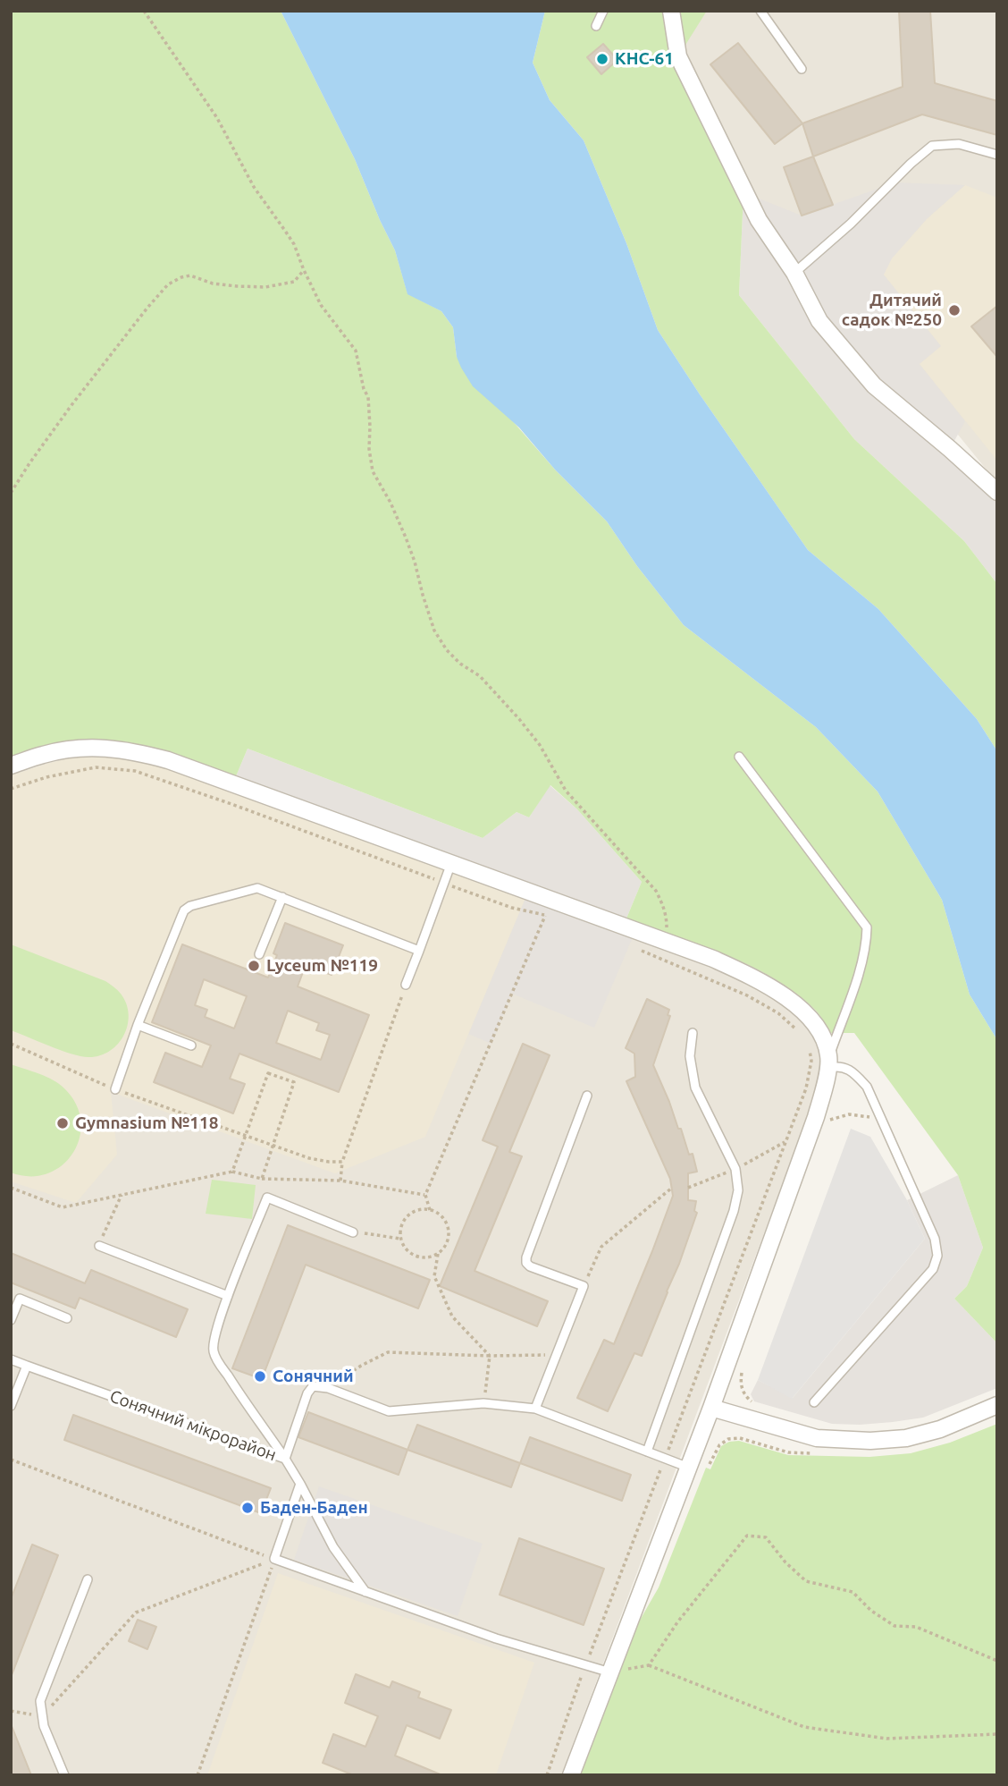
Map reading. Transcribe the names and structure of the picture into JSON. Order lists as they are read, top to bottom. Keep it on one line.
{"streets":{"lane":["Сонячний мікрорайон"]},"places":["КНС-61","Дитячий садок №250","Lyceum №119","Gymnasium №118","Сонячний","Баден-Баден"]}
